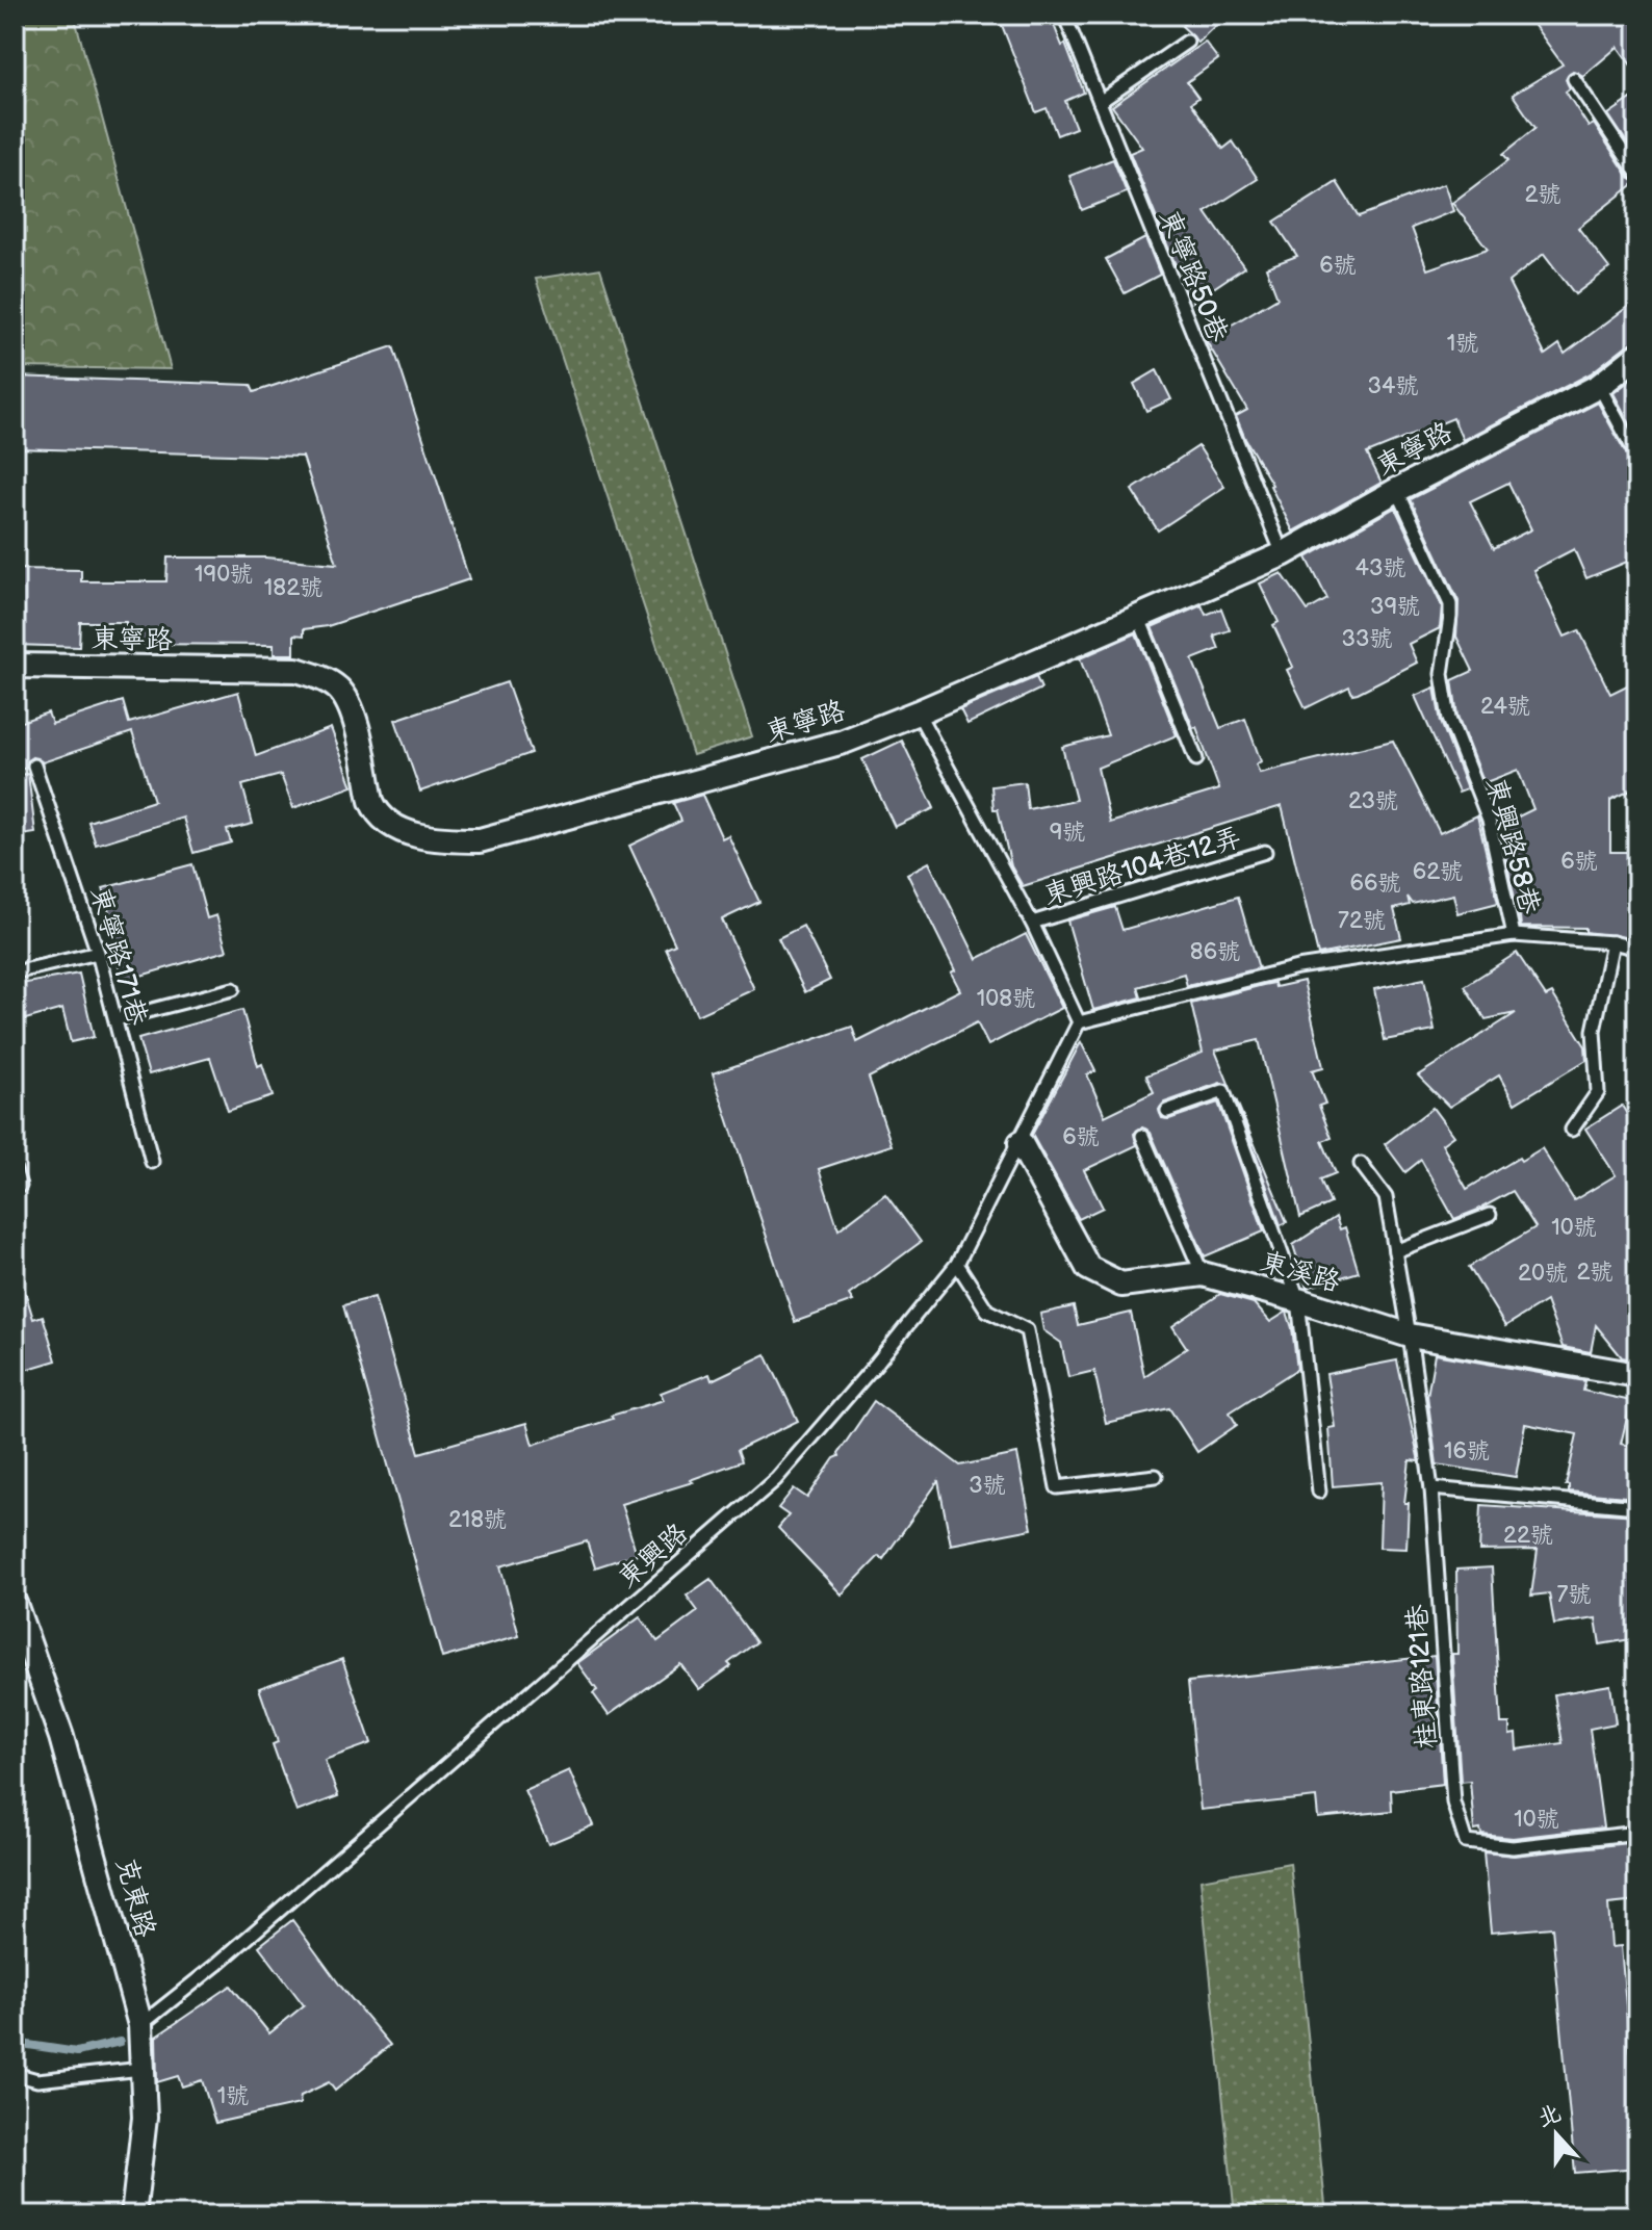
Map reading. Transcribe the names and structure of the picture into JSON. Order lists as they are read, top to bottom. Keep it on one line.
{"streets":{"street":["東寧路","東溪路","克東路"],"lane":["東寧路50巷","東興路58巷","東興路104巷12弄","東寧路171巷","東興路","桂東路121巷"]},"crossings":[["東寧路50巷","東寧路"],["東寧路","東興路58巷"],["東興路58巷","東興路"],["東溪路","東興路"],["東溪路","桂東路121巷"],["東興路","克東路"]],"house_numbers":["2號","6號","1號","34號","43號","190號","182號","39號","33號","24號","23號","9號","6號","62號","66號","72號","86號","108號","6號","10號","2號","20號","16號","3號","218號","22號","7號","10號","1號"],"north":"top"}
